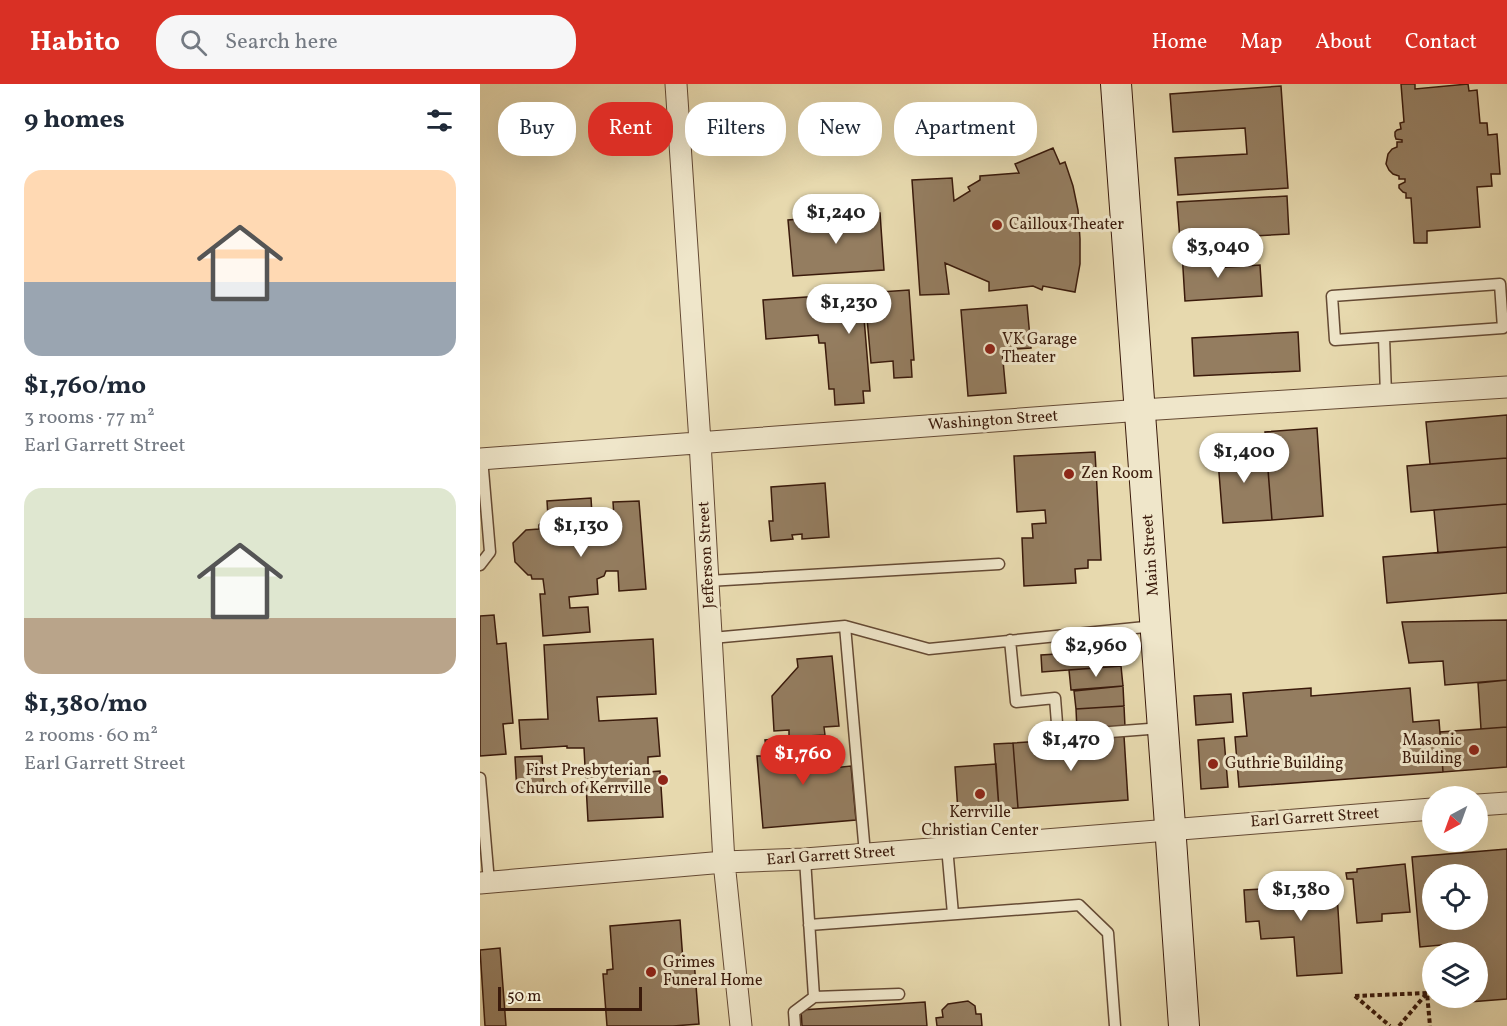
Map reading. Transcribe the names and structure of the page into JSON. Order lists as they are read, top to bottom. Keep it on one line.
{"streets":{"main road":["Main Street"],"street":["Washington Street","Jefferson Street","Earl Garrett Street"]},"crossings":[["Washington Street","Jefferson Street"],["Washington Street","Main Street"],["Jefferson Street","Earl Garrett Street"],["Main Street","Earl Garrett Street"]],"places":["Cailloux Theater","VK Garage Theater","Zen Room","Masonic Building","Guthrie Building","First Presbyterian Church of Kerrville","Kerrville Christian Center","Grimes Funeral Home"],"scale_bar":"50 m","north":"bottom left","page":{"header":"Habito","search":"Search here","nav":["Home","Map","About","Contact"],"heading":"9 homes","chip":["Buy","Rent","Filters","New","Apartment"],"list":[{"name":"$1,760/mo","note":"3 rooms · 77 m² · Earl Garrett Street"},{"name":"$1,380/mo","note":"2 rooms · 60 m² · Earl Garrett Street"}],"price":["$1,240","$3,040","$1,230","$1,400","$1,130","$2,960","$1,470","$1,760","$1,380"],"scale":"50 m"}}
